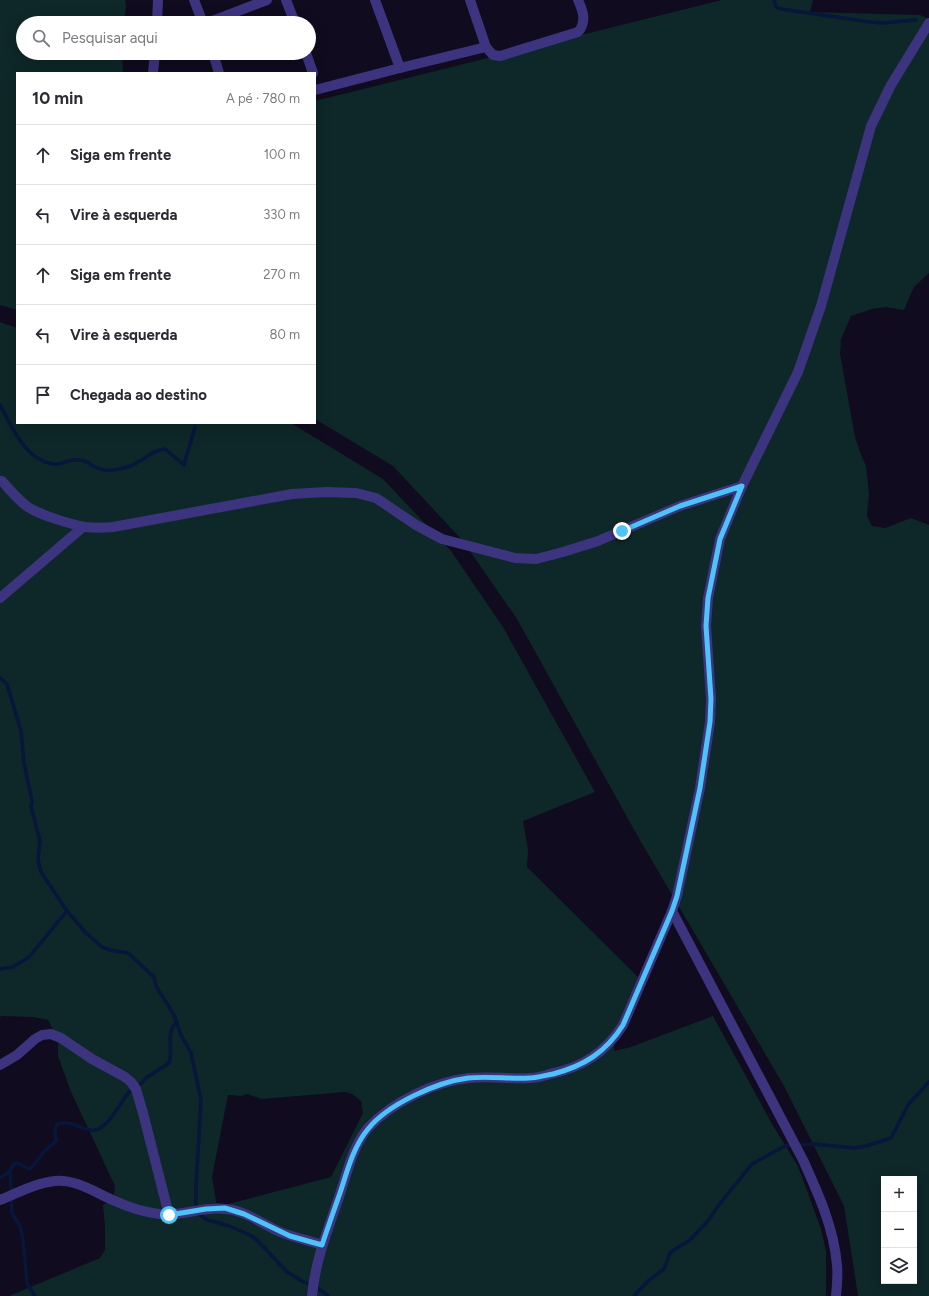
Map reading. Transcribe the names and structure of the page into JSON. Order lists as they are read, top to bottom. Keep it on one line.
{"page":{"search":"Pesquisar aqui","heading":["10 min","A pé · 780 m"],"list":[["Siga em frente","100 m"],["Vire à esquerda","330 m"],["Siga em frente","270 m"],["Vire à esquerda","80 m"],"Chegada ao destino"],"map_buttons":["+","−"]}}
